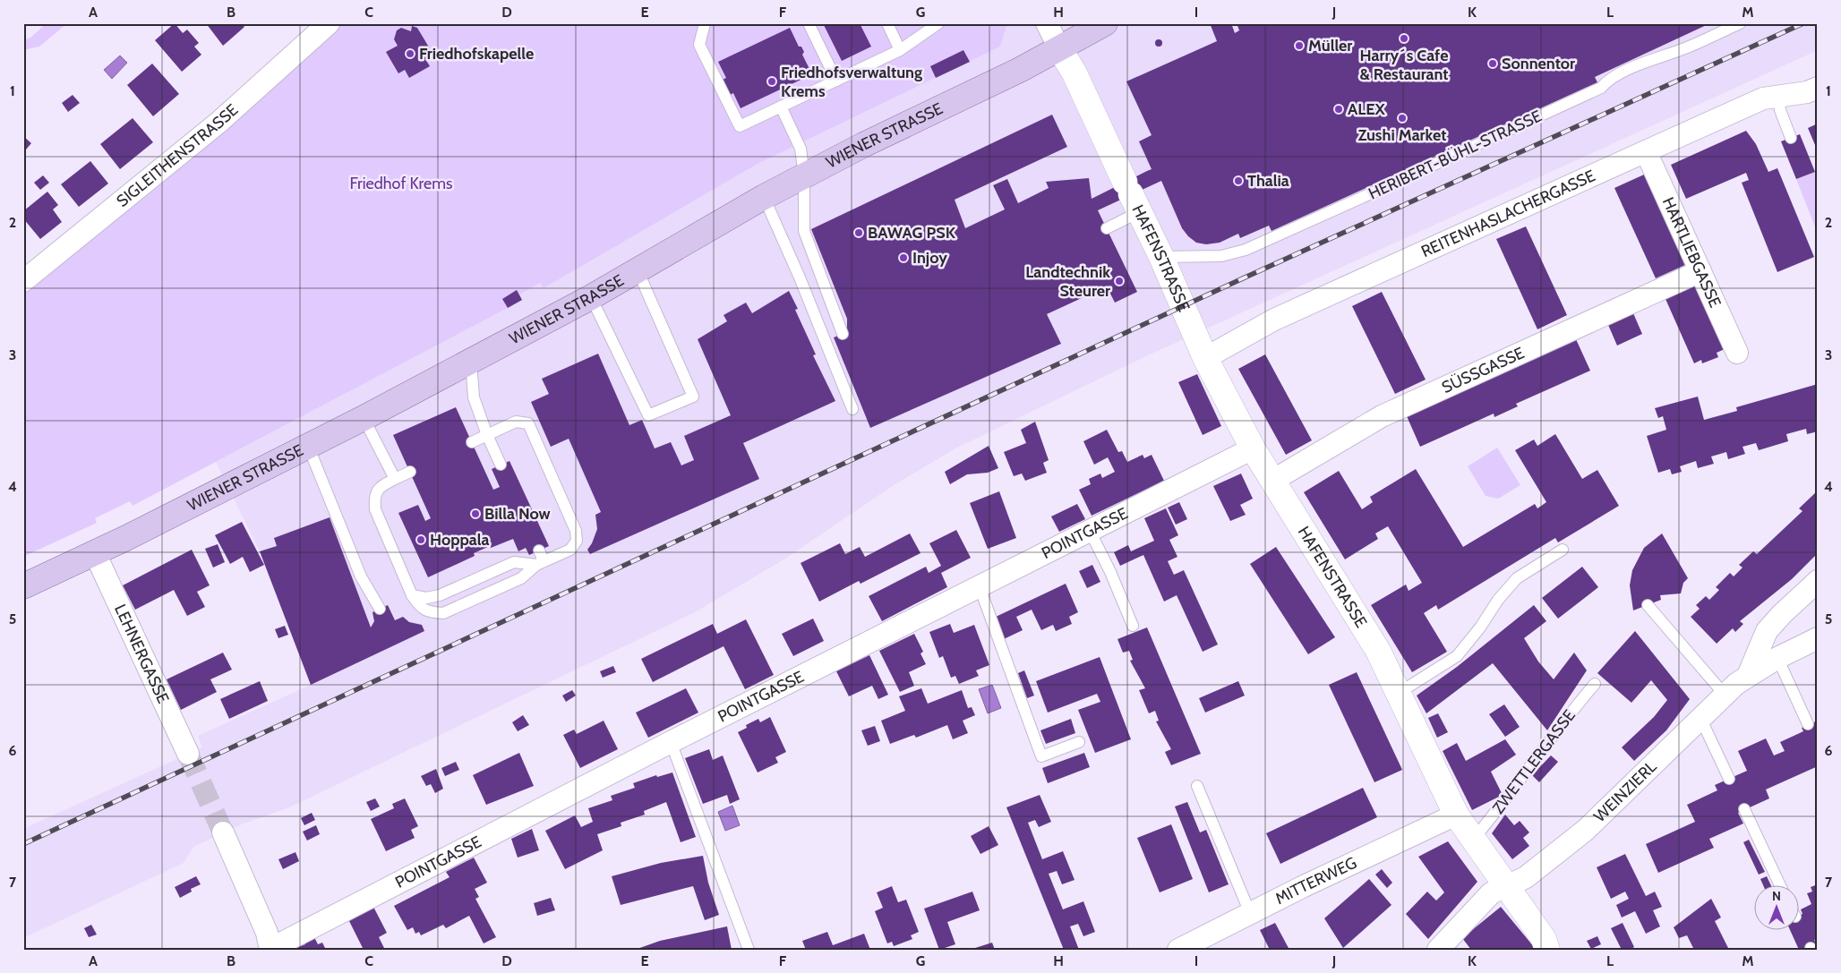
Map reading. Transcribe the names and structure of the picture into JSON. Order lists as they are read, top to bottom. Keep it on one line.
{"streets":{"main road":["WIENER STRASSE"],"street":["SIGLEITHENSTRASSE","REITENHASLACHERGASSE","HARTLIEBGASSE","HAFENSTRASSE","SÜSSGASSE","POINTGASSE","LEHNERGASSE","WEINZIERL","MITTERWEG"],"lane":["HERIBERT-BÜHL-STRASSE","ZWETTLERGASSE"]},"crossings":[["WIENER STRASSE","HAFENSTRASSE"],["WIENER STRASSE","LEHNERGASSE"],["HERIBERT-BÜHL-STRASSE","HAFENSTRASSE"],["REITENHASLACHERGASSE","HARTLIEBGASSE"],["REITENHASLACHERGASSE","HAFENSTRASSE"],["HARTLIEBGASSE","SÜSSGASSE"],["HAFENSTRASSE","SÜSSGASSE"],["HAFENSTRASSE","POINTGASSE"],["HAFENSTRASSE","ZWETTLERGASSE"],["HAFENSTRASSE","WEINZIERL"],["HAFENSTRASSE","MITTERWEG"]],"parks":["Friedhof Krems"],"places":["Harry´s Cafe & Restaurant","Müller","Friedhofskapelle","Sonnentor","Friedhofsverwaltung Krems","ALEX","Zushi Market","Thalia","BAWAG PSK","Injoy","Landtechnik Steurer","Billa Now","Hoppala"],"north":"top","grid":{"columns":["A","B","C","D","E","F","G","H","I","J","K","L","M"],"rows":["1","2","3","4","5","6","7"]}}
